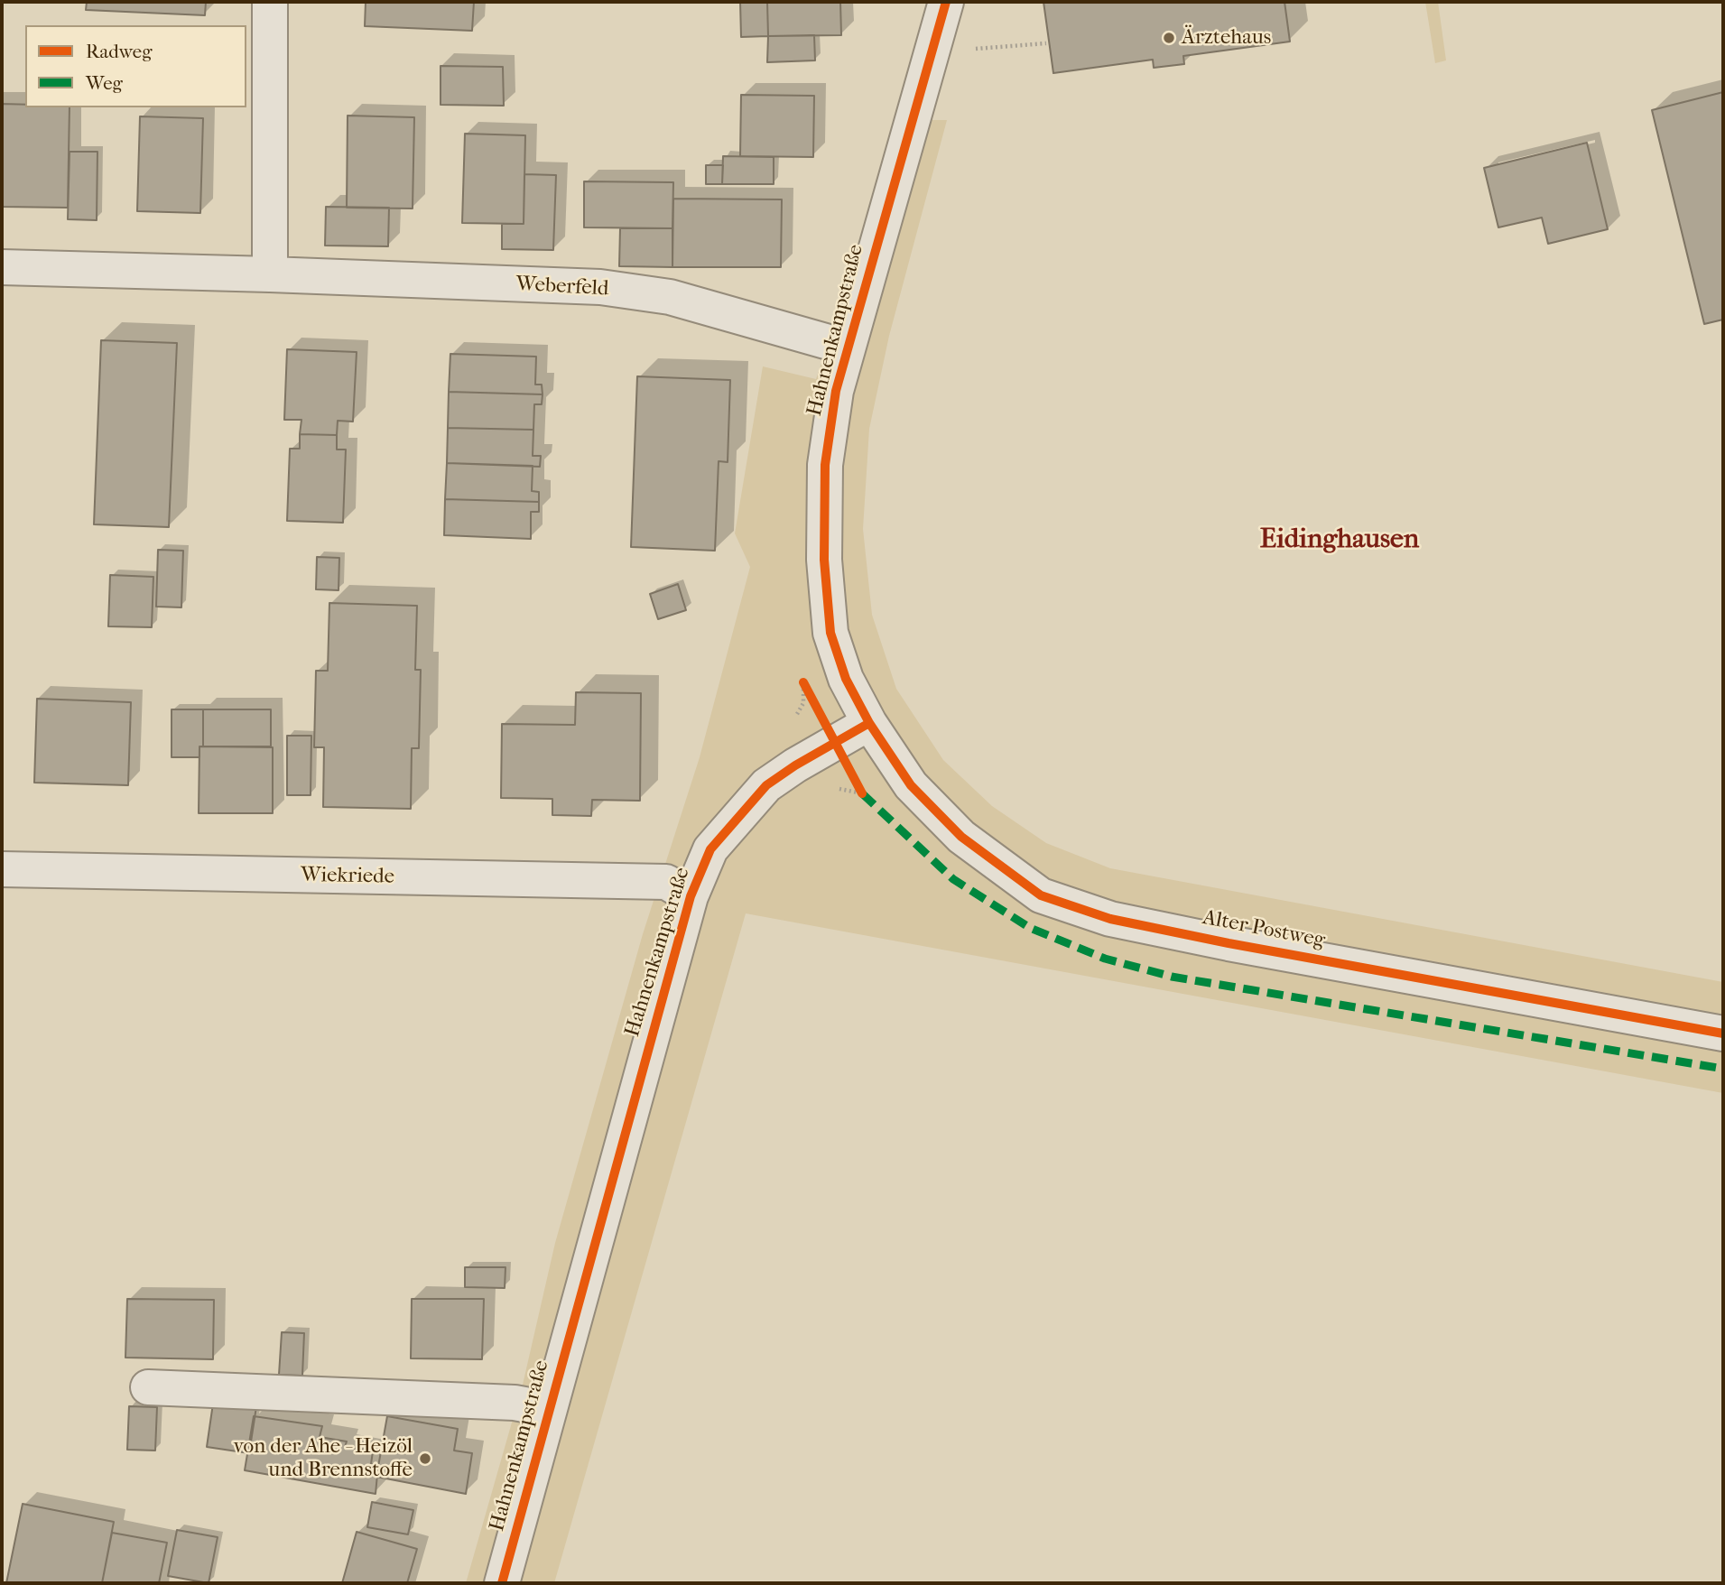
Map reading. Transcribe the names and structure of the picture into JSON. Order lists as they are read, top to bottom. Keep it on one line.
{"streets":{"street":["Weberfeld","Hahnenkampstraße","Wiekriede","Alter Postweg"]},"crossings":[["Weberfeld","Hahnenkampstraße"],["Hahnenkampstraße","Wiekriede"],["Hahnenkampstraße","Alter Postweg"]],"districts":["Eidinghausen"],"places":["Ärztehaus","von der Ahe - Heizöl und Brennstoffe"],"legend":["Radweg","Weg"]}
